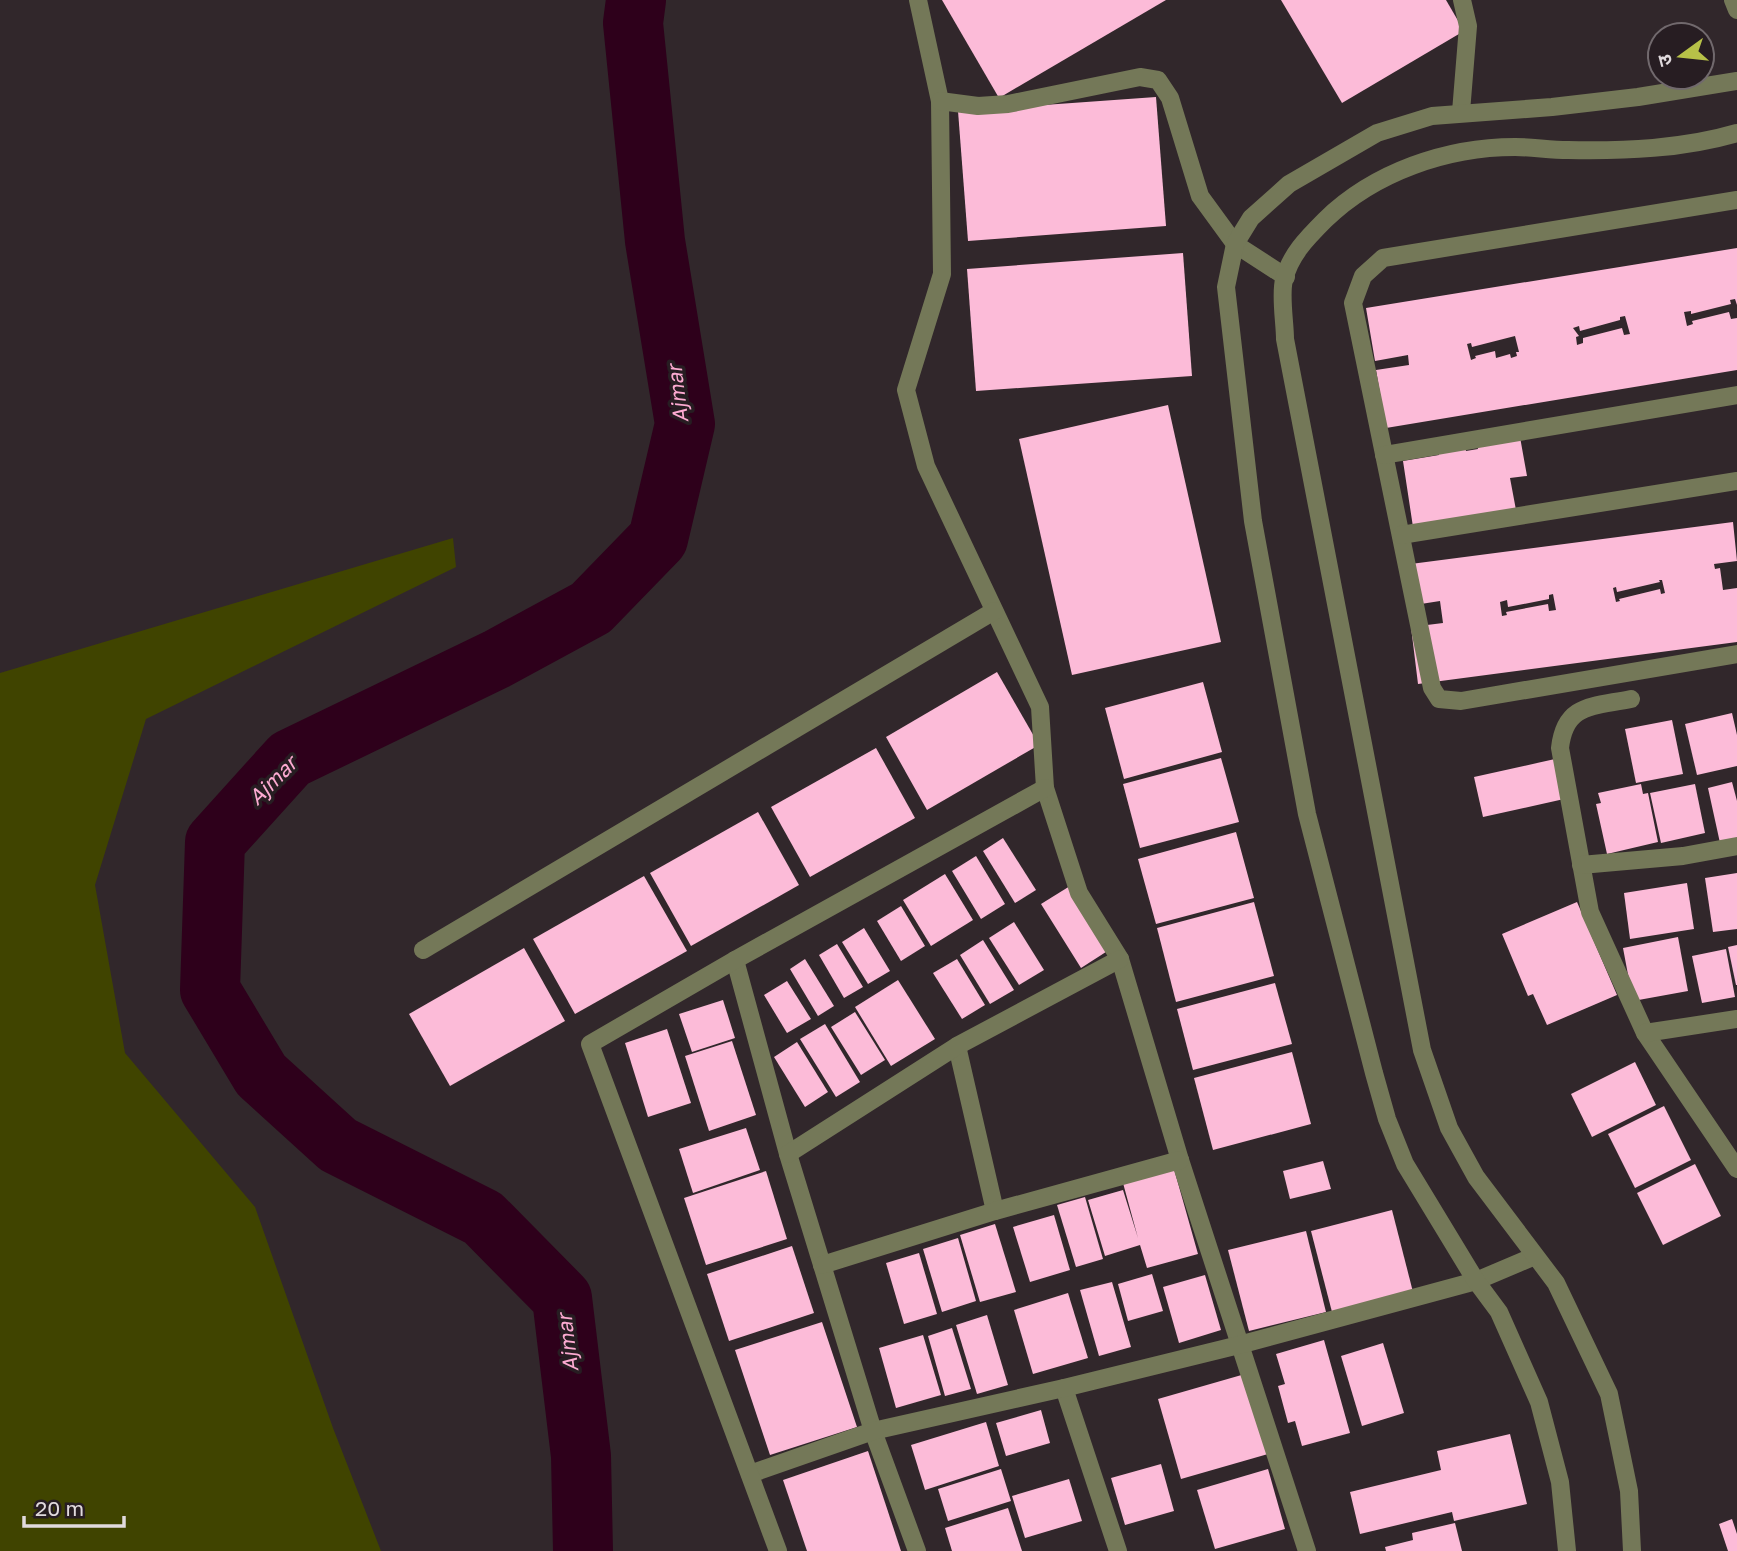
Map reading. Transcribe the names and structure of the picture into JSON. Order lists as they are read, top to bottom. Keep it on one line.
{"water":["Ajmar"],"scale_bar":"20 m","north":"left"}
